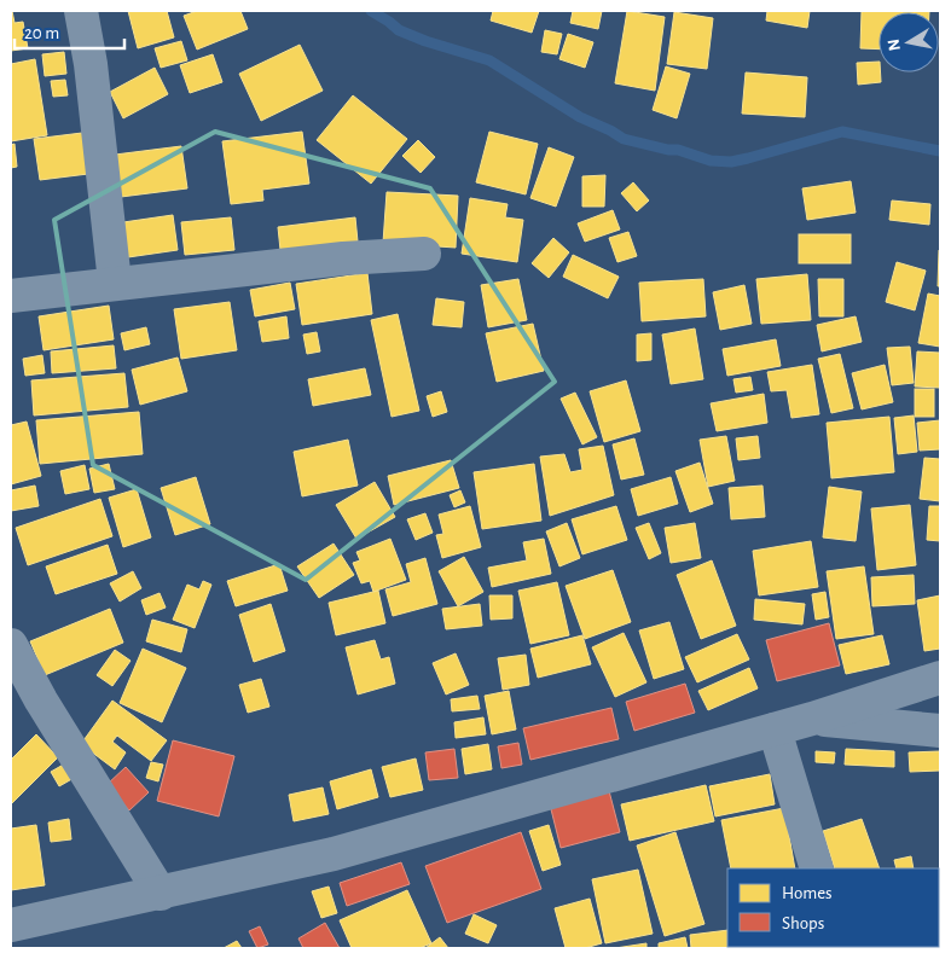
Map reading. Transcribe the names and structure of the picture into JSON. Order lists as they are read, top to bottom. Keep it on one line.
{"legend":["Homes","Shops"],"scale_bar":"20 m","north":"left"}
